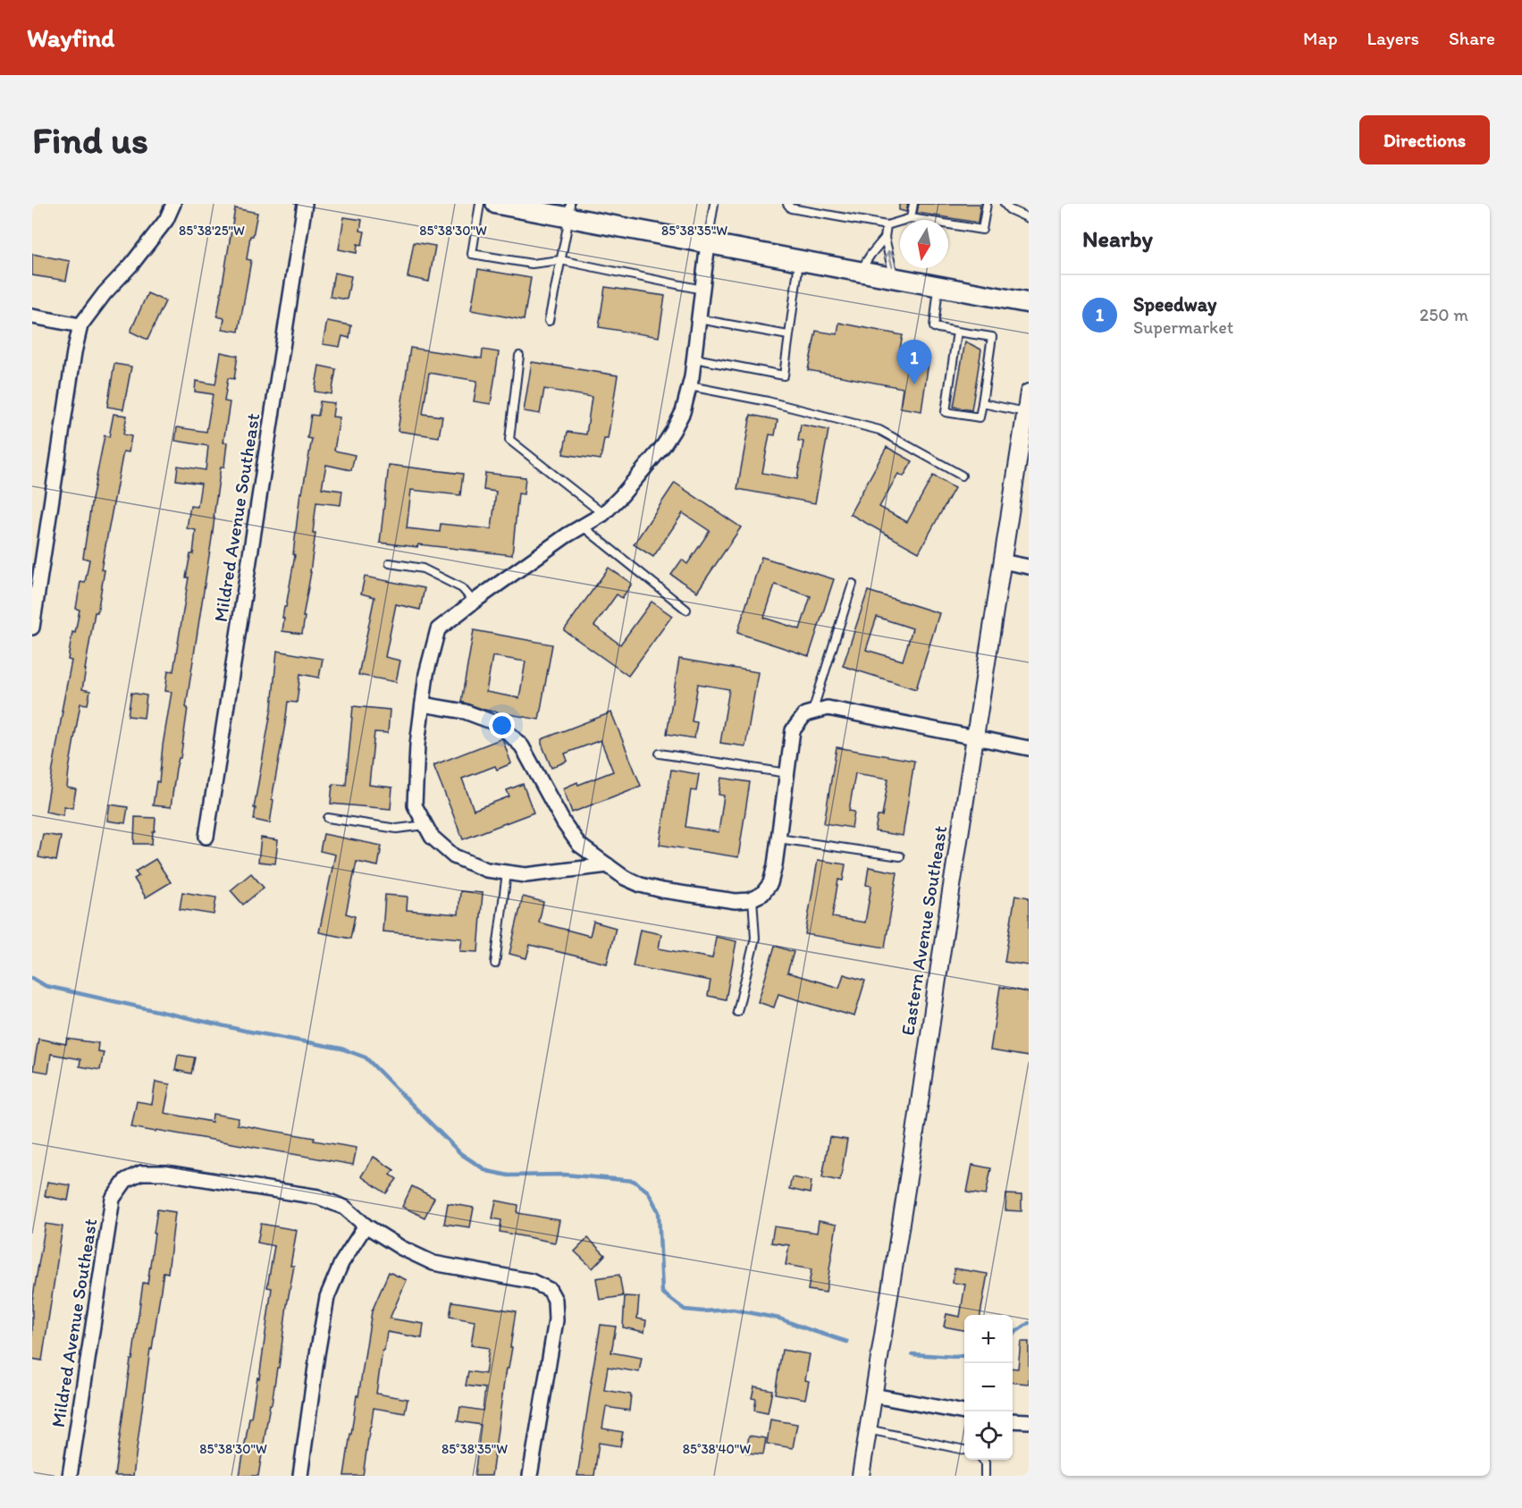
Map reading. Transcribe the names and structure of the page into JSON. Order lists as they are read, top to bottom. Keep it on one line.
{"streets":{"street":["Mildred Avenue Southeast","Eastern Avenue Southeast"]},"north":"bottom","page":{"header":"Wayfind","nav":["Map","Layers","Share"],"buttons":"Directions","title":"Find us","heading":"Nearby","list":[{"mark":"1","name":"Speedway","note":"Supermarket","value":"250 m"}],"pins":"1","map_buttons":["+","−"]},"coordinates":["85°38'25\"W","85°38'30\"W","85°38'35\"W","85°38'40\"W"]}
